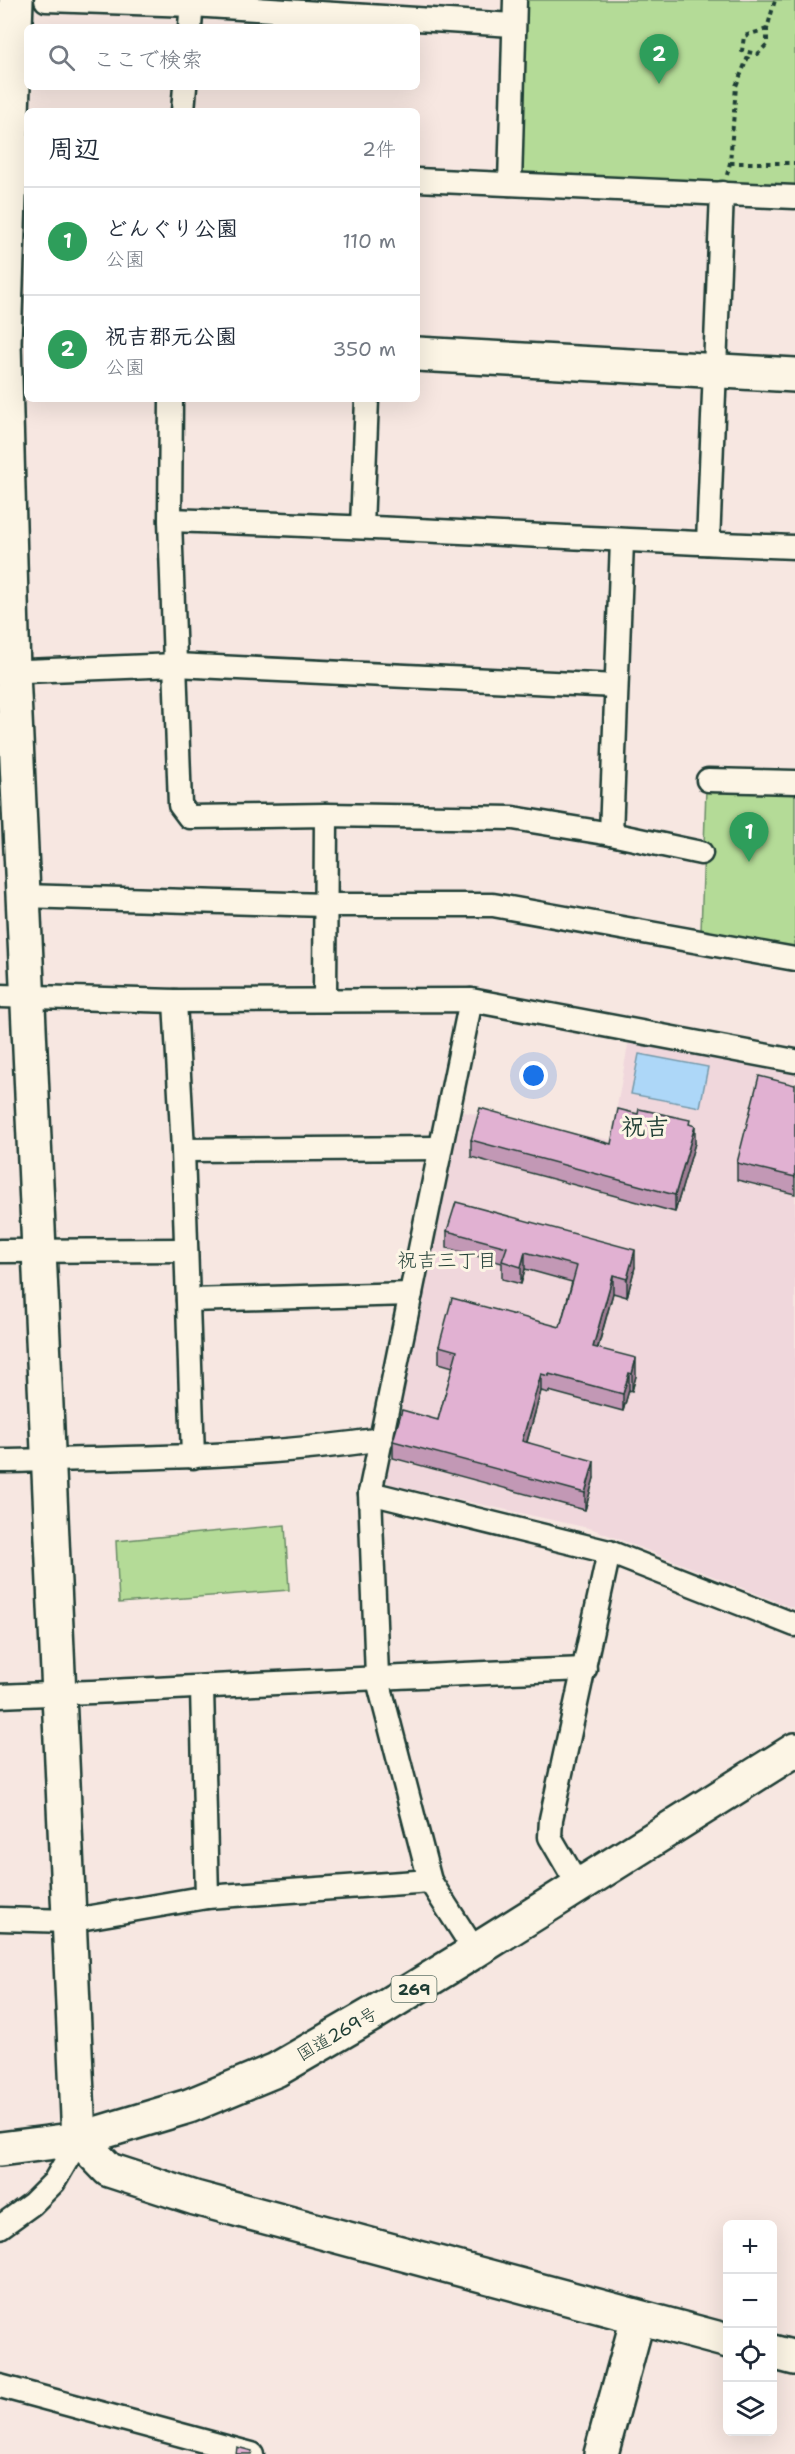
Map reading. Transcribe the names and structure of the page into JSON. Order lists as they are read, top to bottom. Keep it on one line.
{"streets":{"main road":["269","国道269号"]},"districts":["祝吉","祝吉三丁目"],"page":{"search":"ここで検索","pins":["2","1"],"heading":["周辺","2件"],"list":[{"mark":"1","name":"どんぐり公園","note":"公園","value":"110 m"},{"mark":"2","name":"祝吉郡元公園","note":"公園","value":"350 m"}],"map_buttons":["+","−"]}}
